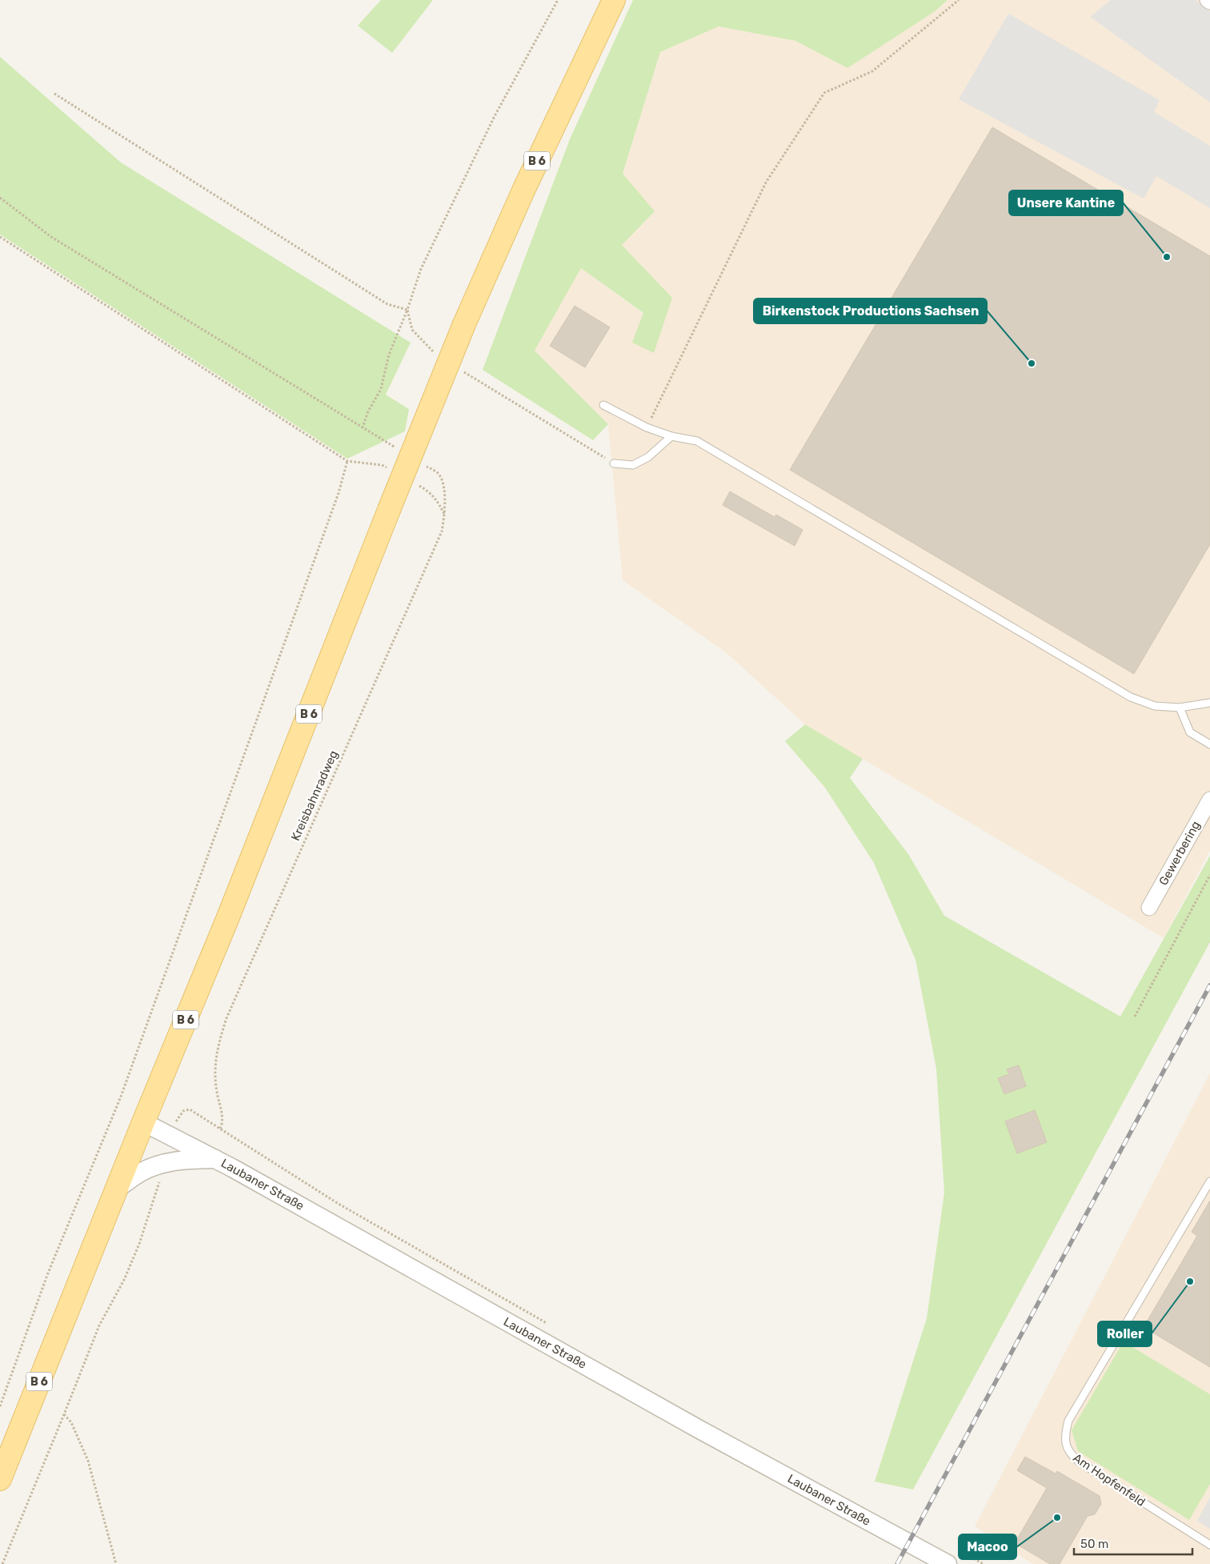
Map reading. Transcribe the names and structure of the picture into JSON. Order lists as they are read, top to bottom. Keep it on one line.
{"streets":{"main road":["B 6"],"street":["Gewerbering","Laubaner Straße"],"lane":["Am Hopfenfeld"],"path":["Kreisbahnradweg"]},"crossings":[["B 6","Laubaner Straße"]],"places":["Unsere Kantine","Birkenstock Productions Sachsen","Roller","Macoo"],"scale_bar":"50 m"}
